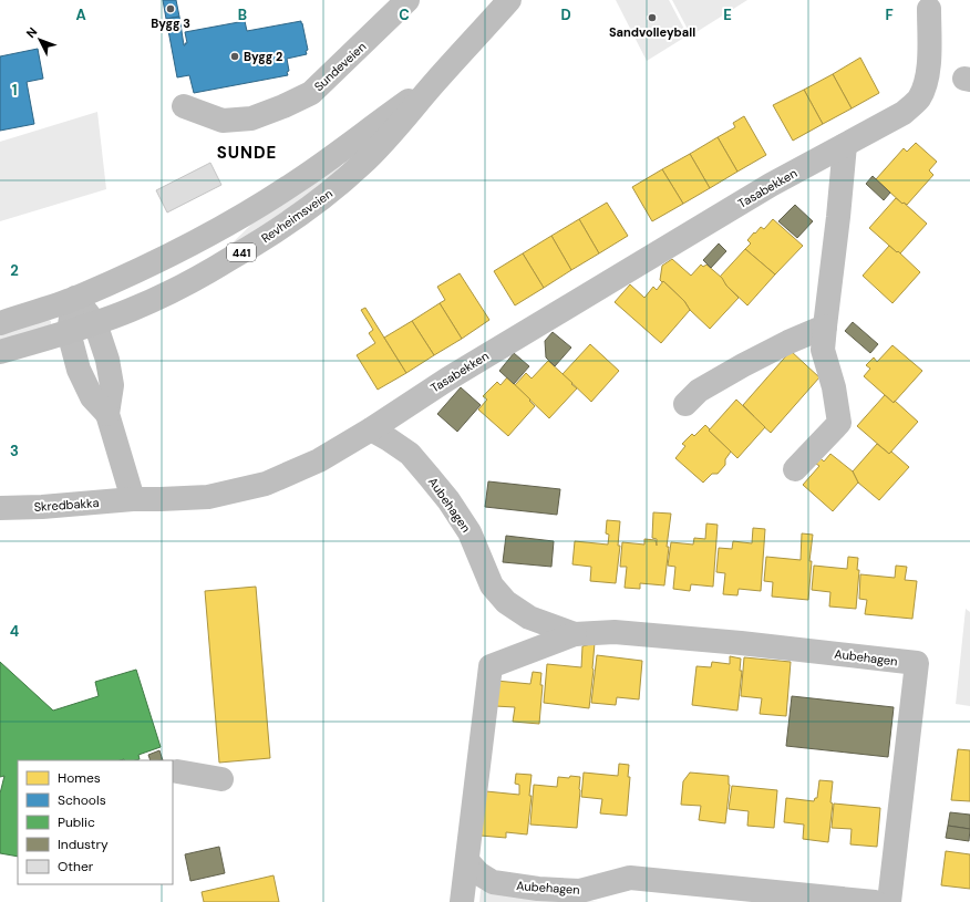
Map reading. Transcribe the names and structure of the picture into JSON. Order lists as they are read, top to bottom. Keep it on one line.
{"streets":{"main road":["Revheimsveien","441"],"street":["Sundeveien","Tasabekken","Skredbakka","Aubehagen"]},"crossings":[["Tasabekken","Skredbakka"],["Tasabekken","Aubehagen"]],"districts":["SUNDE"],"places":["Bygg 3","Sandvolleyball","Bygg 2"],"legend":["Homes","Schools","Public","Industry","Other"],"north":"top left","grid":{"columns":["A","B","C","D","E","F"],"rows":["1","2","3","4"]}}
